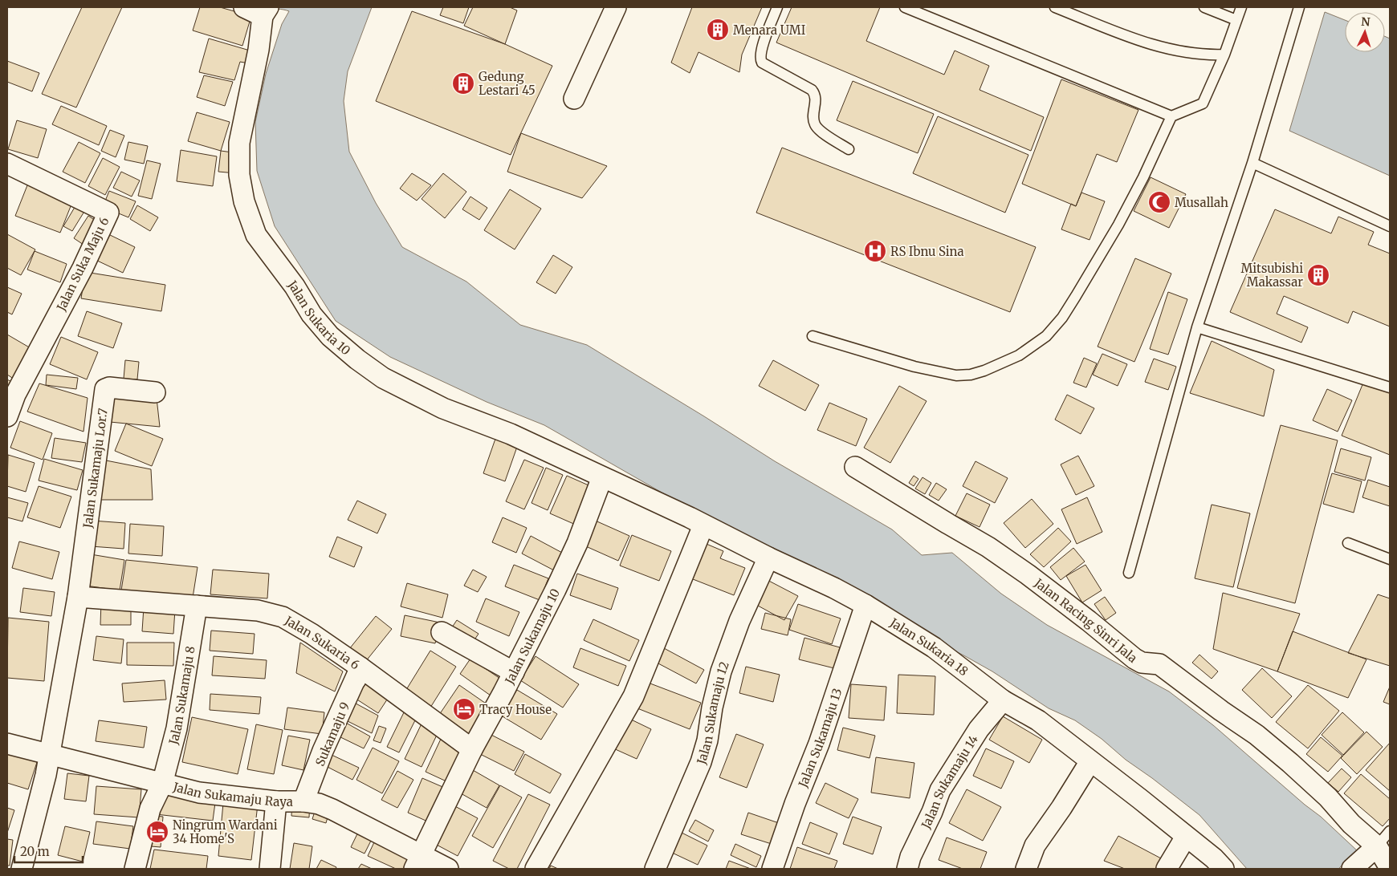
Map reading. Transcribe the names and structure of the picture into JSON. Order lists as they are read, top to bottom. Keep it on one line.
{"streets":{"street":["Jalan Suka Maju 6","Jalan Sukaria 10","Jalan Sukamaju Lor.7","Jalan Racing Sinri Jala","Jalan Sukamaju 10","Jalan Sukaria 6","Jalan Sukaria 18","Jalan Sukamaju 8","Jalan Sukamaju 12","Jalan Sukamaju 13","Jalan Sukamaju 14","Jalan Sukamaju Raya"]},"crossings":[["Jalan Sukaria 10","Jalan Sukamaju 10"],["Jalan Sukaria 10","Jalan Sukaria 18"],["Jalan Sukamaju Lor.7","Jalan Sukaria 6"],["Jalan Sukamaju Lor.7","Jalan Sukamaju Raya"],["Jalan Sukamaju 10","Jalan Sukaria 18"],["Jalan Sukamaju 10","Jalan Sukamaju Raya"],["Jalan Sukaria 6","Jalan Sukamaju 8"],["Jalan Sukaria 6","Jalan Sukamaju Raya"],["Jalan Sukaria 18","Jalan Sukamaju 12"],["Jalan Sukaria 18","Jalan Sukamaju 13"],["Jalan Sukaria 18","Jalan Sukamaju 14"],["Jalan Sukamaju 8","Jalan Sukamaju Raya"]],"places":{"building":["Menara UMI","Gedung Lestari 45","Mitsubishi Makassar"],"mosque":["Musallah"],"hospital":["RS Ibnu Sina"],"hotel":["Tracy House","Ningrum Wardani 34 Home'S"]},"scale_bar":"20 m","north":"top"}
